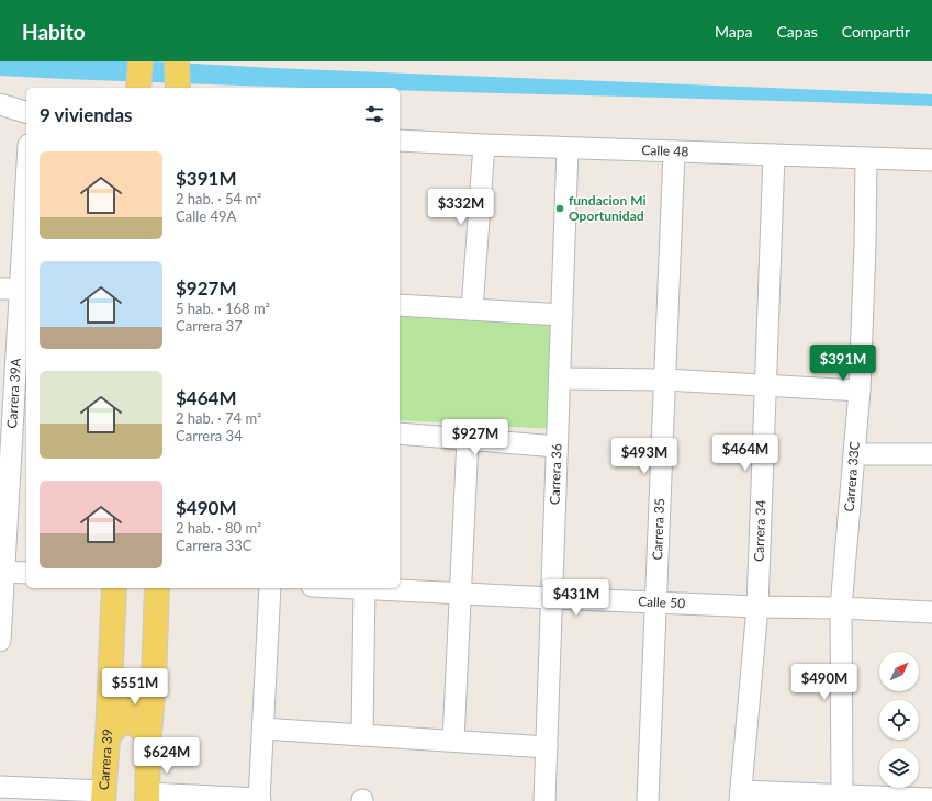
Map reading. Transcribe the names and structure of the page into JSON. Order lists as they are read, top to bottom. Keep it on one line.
{"streets":{"main road":["Carrera 39"],"street":["Calle 48","Carrera 39A","Carrera 36","Carrera 33C","Carrera 35","Carrera 34","Calle 50"]},"crossings":[["Calle 48","Carrera 36"],["Calle 48","Carrera 33C"],["Calle 48","Carrera 35"],["Calle 48","Carrera 34"],["Carrera 36","Calle 50"],["Carrera 33C","Calle 50"],["Carrera 35","Calle 50"],["Carrera 34","Calle 50"]],"places":["fundacion Mi Oportunidad"],"north":"top right","page":{"header":"Habito","nav":["Mapa","Capas","Compartir"],"heading":"9 viviendas","list":[{"name":"$391M","note":"2 hab. · 54 m² · Calle 49A"},{"name":"$927M","note":"5 hab. · 168 m² · Carrera 37"},{"name":"$464M","note":"2 hab. · 74 m² · Carrera 34"},{"name":"$490M","note":"2 hab. · 80 m² · Carrera 33C"}],"price":["$332M","$391M","$927M","$464M","$493M","$431M","$490M","$551M","$624M"]}}
